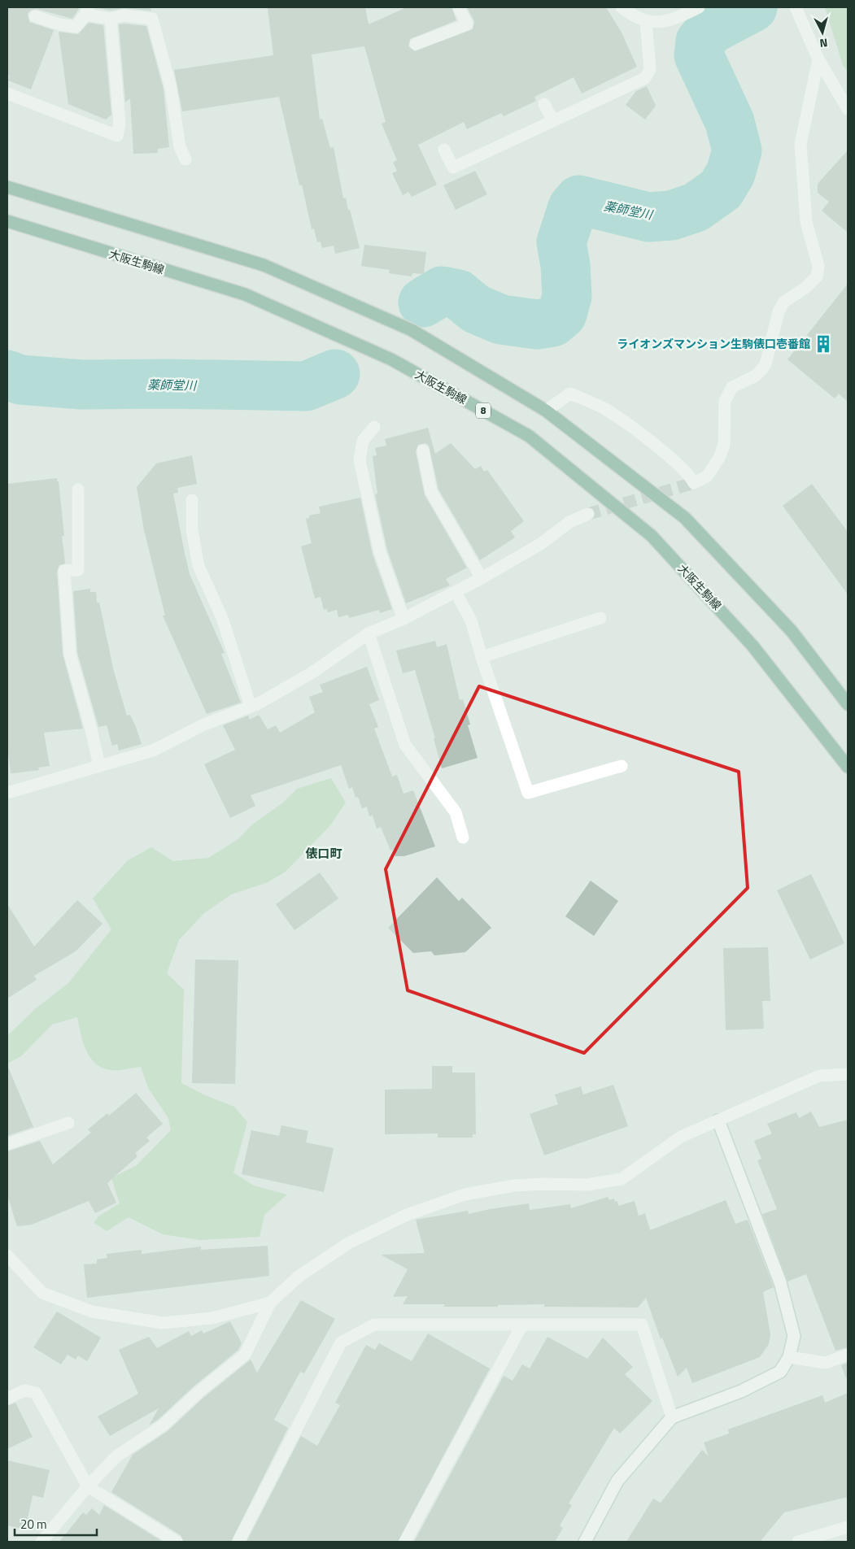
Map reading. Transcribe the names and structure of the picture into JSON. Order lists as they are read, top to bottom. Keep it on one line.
{"streets":{"main road":["大阪生駒線","8"]},"districts":["俵口町"],"water":["薬師堂川"],"places":{"building":["ライオンズマンション生駒俵口壱番館"]},"scale_bar":"20 m","north":"bottom"}
